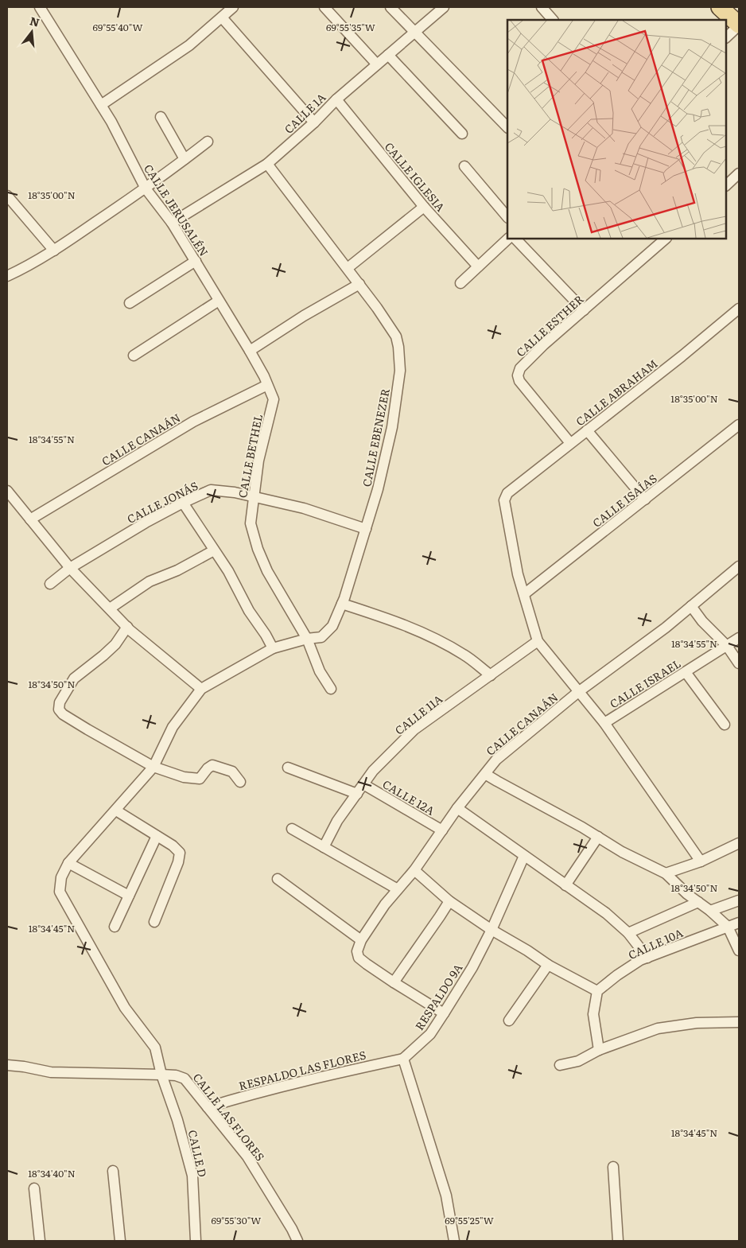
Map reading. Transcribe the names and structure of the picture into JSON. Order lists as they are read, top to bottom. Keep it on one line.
{"streets":{"street":["CALLE 1A","CALLE IGLESIA","CALLE JERUSALÉN","CALLE ESTHER","CALLE ABRAHAM","CALLE EBENEZER","CALLE CANAÁN","CALLE BETHEL","CALLE ISAÍAS","CALLE JONÁS","CALLE ISRAEL","CALLE 11A","CALLE 12A","CALLE 10A","RESPALDO 9A","RESPALDO LAS FLORES","CALLE LAS FLORES","CALLE D"]},"crossings":[["CALLE 1A","CALLE IGLESIA"],["CALLE 1A","CALLE JERUSALÉN"],["CALLE 1A","CALLE EBENEZER"],["CALLE JERUSALÉN","CALLE CANAÁN"],["CALLE JERUSALÉN","CALLE BETHEL"],["CALLE ESTHER","CALLE ABRAHAM"],["CALLE ABRAHAM","CALLE ISAÍAS"],["CALLE EBENEZER","CALLE BETHEL"],["CALLE EBENEZER","CALLE JONÁS"],["CALLE EBENEZER","CALLE D"],["CALLE CANAÁN","CALLE BETHEL"],["CALLE CANAÁN","CALLE 12A"],["CALLE BETHEL","CALLE JONÁS"],["CALLE 11A","CALLE 12A"],["RESPALDO 9A","RESPALDO LAS FLORES"],["RESPALDO LAS FLORES","CALLE LAS FLORES"],["CALLE LAS FLORES","CALLE D"]],"north":"top","coordinates":["69°55'40\"W","69°55'35\"W","18°35'00\"N","18°34'55\"N","18°34'50\"N","18°34'45\"N","18°34'40\"N","69°55'30\"W","69°55'25\"W"]}
